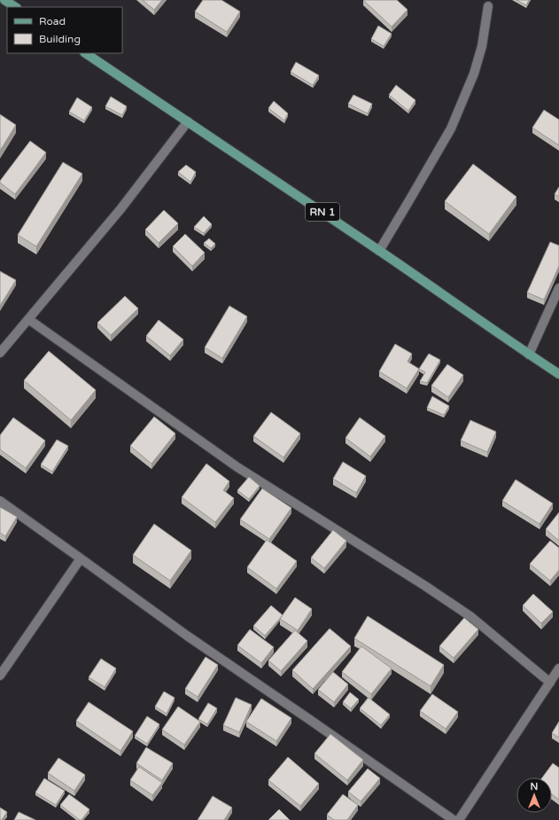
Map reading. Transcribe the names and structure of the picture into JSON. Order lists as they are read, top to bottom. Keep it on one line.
{"streets":{"main road":["RN 1"]},"legend":["Road","Building"],"north":"top"}
